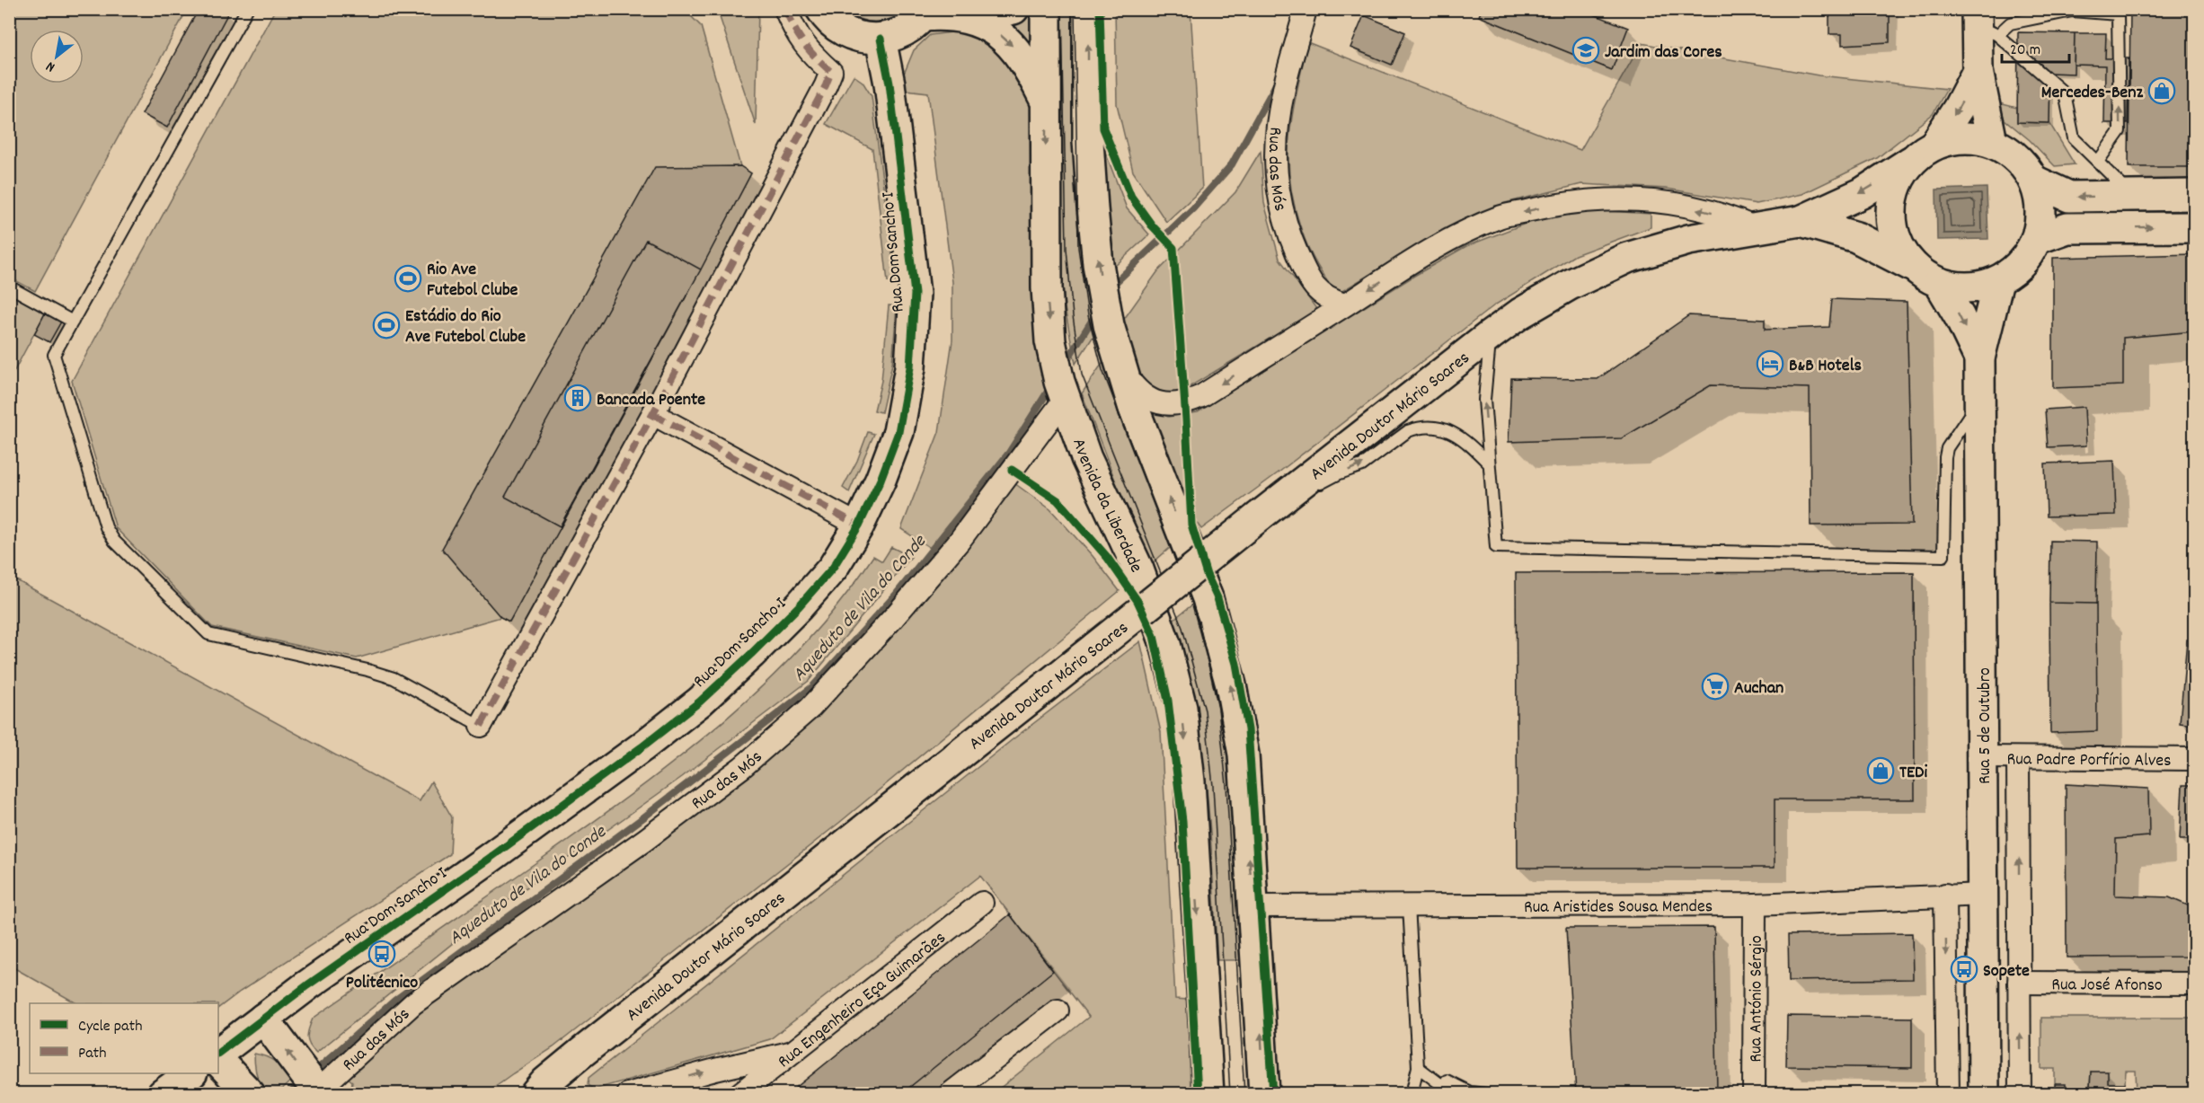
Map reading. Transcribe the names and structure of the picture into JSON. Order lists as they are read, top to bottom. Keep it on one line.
{"streets":{"street":["Rua das Mós","Rua Dom Sancho I","Avenida Doutor Mário Soares","Avenida da Liberdade","Rua 5 de Outubro","Rua Padre Porfírio Alves","Rua Aristides Sousa Mendes","Rua José Afonso","Rua Engenheiro Eça Guimarães","Rua António Sérgio"]},"crossings":[["Rua das Mós","Avenida da Liberdade"],["Avenida Doutor Mário Soares","Rua 5 de Outubro"],["Rua 5 de Outubro","Rua Padre Porfírio Alves"],["Rua 5 de Outubro","Rua Aristides Sousa Mendes"],["Rua 5 de Outubro","Rua José Afonso"],["Rua Aristides Sousa Mendes","Rua António Sérgio"]],"water":["Aqueduto de Vila do Conde"],"places":{"school or university":["Jardim das Cores"],"shop":["Mercedes-Benz","TEDi"],"sports":["Rio Ave Futebol Clube","Estádio do Rio Ave Futebol Clube"],"hotel":["B&B Hotels"],"building":["Bancada Poente"],"supermarket":["Auchan"],"bus stop":["Politécnico","Sopete"]},"legend":["Cycle path","Path"],"scale_bar":"20 m","north":"bottom left"}
